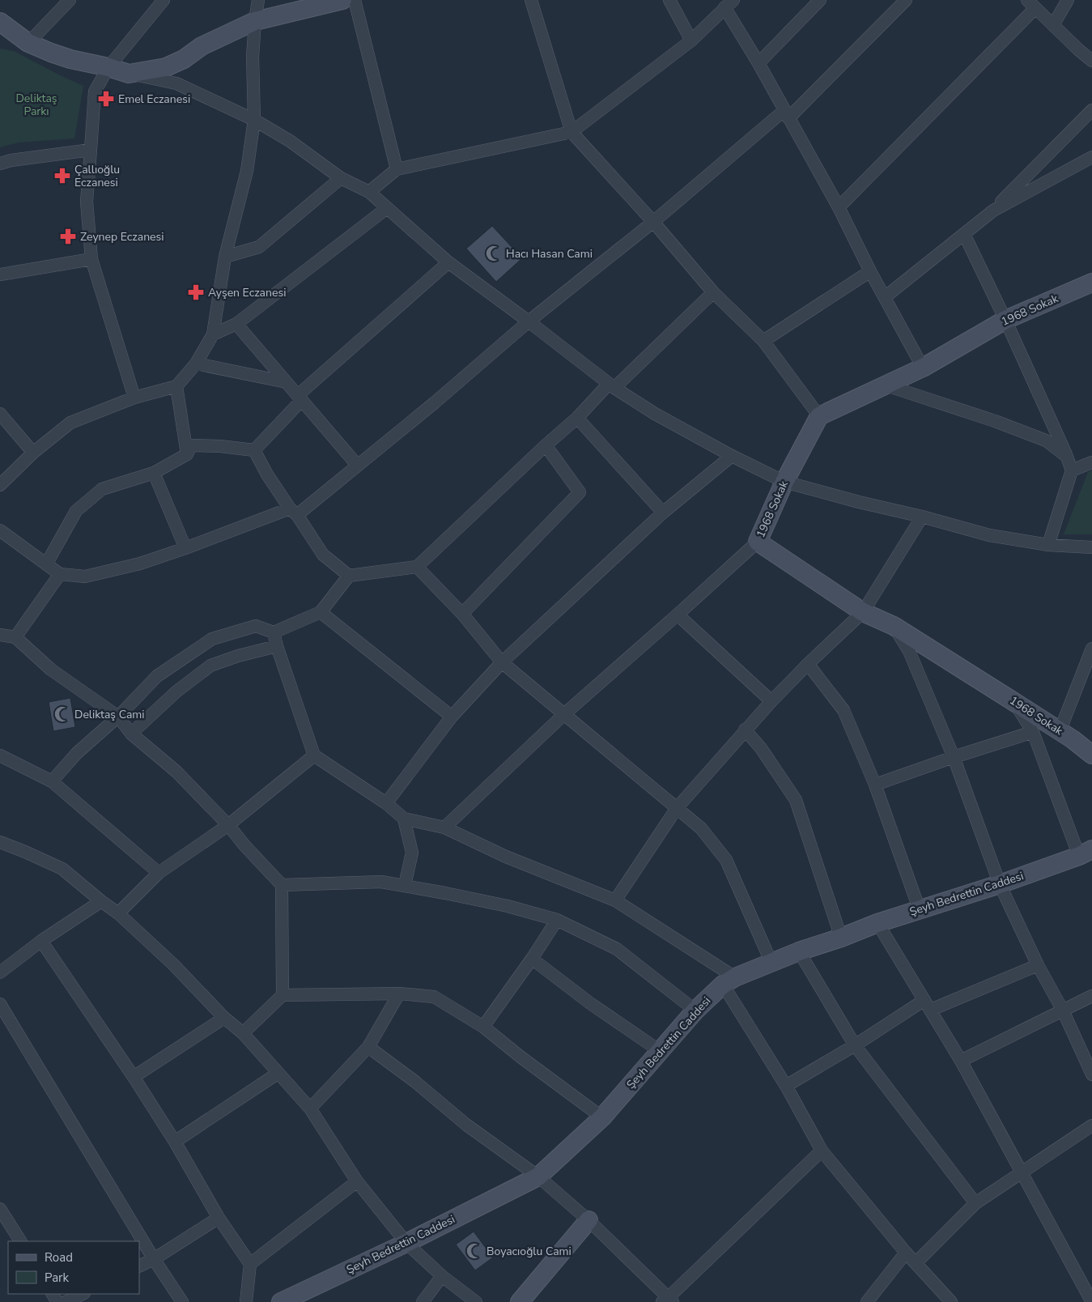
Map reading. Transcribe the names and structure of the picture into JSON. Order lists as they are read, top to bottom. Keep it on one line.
{"streets":{"main road":["1968 Sokak","Şeyh Bedrettin Caddesi"]},"parks":["Deliktaş Parkı"],"places":{"pharmacy":["Emel Eczanesi","Çallıoğlu Eczanesi","Zeynep Eczanesi","Ayşen Eczanesi"],"mosque":["Hacı Hasan Cami","Deliktaş Cami","Boyacıoğlu Cami"]},"legend":["Road","Park"]}
